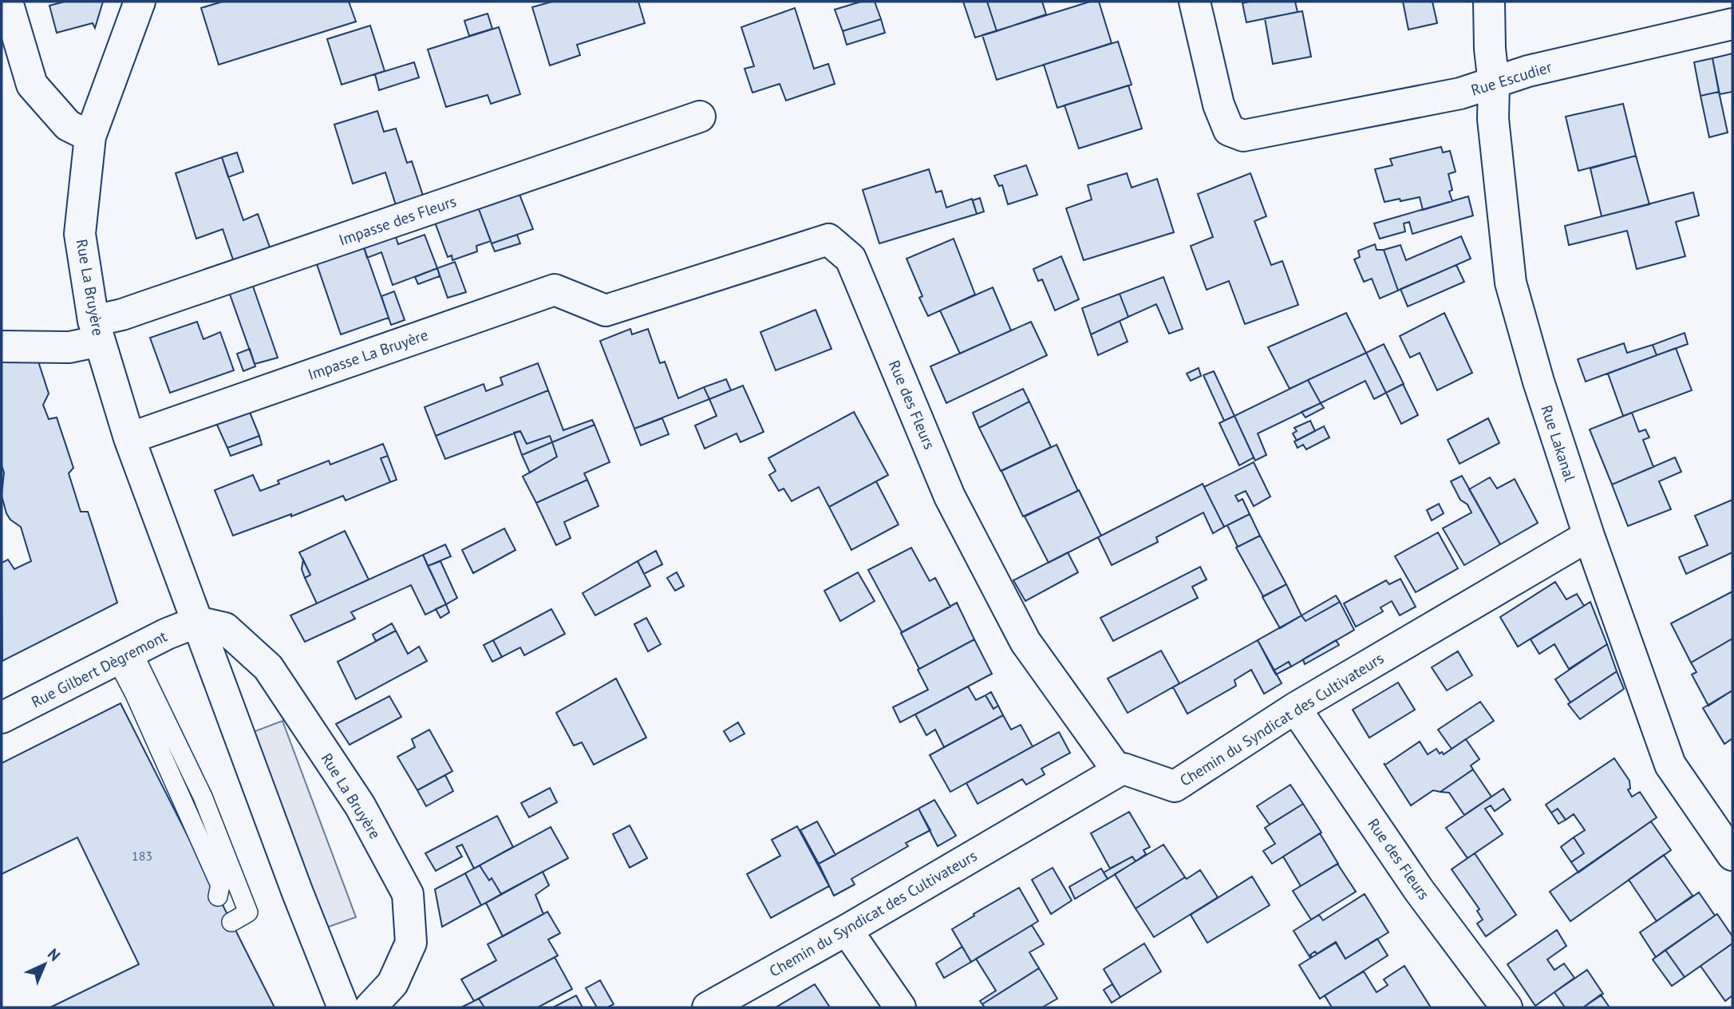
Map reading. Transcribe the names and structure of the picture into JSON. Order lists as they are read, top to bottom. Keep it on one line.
{"streets":{"street":["Rue Escudier","Impasse des Fleurs","Rue La Bruyère","Impasse La Bruyère","Rue des Fleurs","Rue Lakanal","Rue Gilbert Dègremont","Chemin du Syndicat des Cultivateurs"]},"crossings":[["Rue Escudier","Rue Lakanal"],["Impasse des Fleurs","Rue La Bruyère"],["Rue La Bruyère","Impasse La Bruyère"],["Rue La Bruyère","Rue Gilbert Dègremont"],["Impasse La Bruyère","Rue des Fleurs"],["Rue des Fleurs","Chemin du Syndicat des Cultivateurs"],["Rue Lakanal","Chemin du Syndicat des Cultivateurs"]],"house_numbers":["183"],"north":"top right"}
